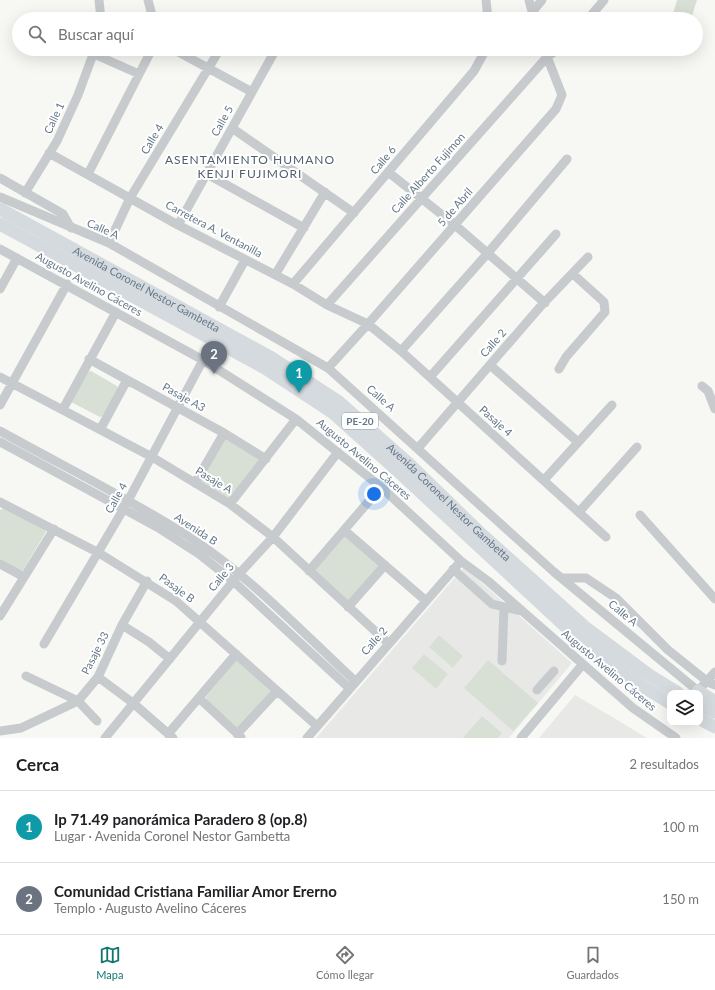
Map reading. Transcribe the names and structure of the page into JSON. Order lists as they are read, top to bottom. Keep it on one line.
{"streets":{"highway":["Avenida Coronel Nestor Gambetta","PE-20"],"street":["Calle 1","Calle 5","Calle 4","Calle 6","Calle Alberto Fujimon","5 de Abril","Calle A","Carretera A. Ventanilla","Augusto Avelino Cáceres","Calle 2","Pasaje A3","Pasaje 4","Pasaje A","Avenida B","Calle 3","Pasaje B","Pasaje 33"]},"crossings":[["Calle 1","Carretera A. Ventanilla"],["Calle 5","Carretera A. Ventanilla"],["Calle 4","Calle A"],["Calle 4","Carretera A. Ventanilla"],["Calle 4","Augusto Avelino Cáceres"],["Calle 4","Pasaje A3"],["Calle 4","Pasaje A"],["Calle 4","Avenida B"],["Calle 4","Pasaje B"],["Calle 6","Carretera A. Ventanilla"],["Calle Alberto Fujimon","Carretera A. Ventanilla"],["5 de Abril","Calle A"],["5 de Abril","Carretera A. Ventanilla"],["5 de Abril","Pasaje 4"],["Calle A","Calle 2"],["Carretera A. Ventanilla","Pasaje 4"],["Augusto Avelino Cáceres","Calle 2"],["Augusto Avelino Cáceres","Calle 3"],["Calle 2","Pasaje 4"],["Calle 2","Pasaje A"],["Calle 2","Avenida B"],["Calle 2","Pasaje B"],["Pasaje A","Calle 3"],["Avenida B","Calle 3"],["Calle 3","Pasaje B"],["Pasaje B","Pasaje 33"]],"districts":["ASENTAMIENTO HUMANO KENJI FUJIMORI"],"page":{"search":"Buscar aquí","pins":["2","1"],"heading":["Cerca","2 resultados"],"list":[{"mark":"1","name":"Ip 71.49 panorámica Paradero 8 (op.8)","note":"Lugar · Avenida Coronel Nestor Gambetta","value":"100 m"},{"mark":"2","name":"Comunidad Cristiana Familiar Amor Ererno","note":"Templo · Augusto Avelino Cáceres","value":"150 m"}],"nav":["Mapa","Cómo llegar","Guardados"]}}
